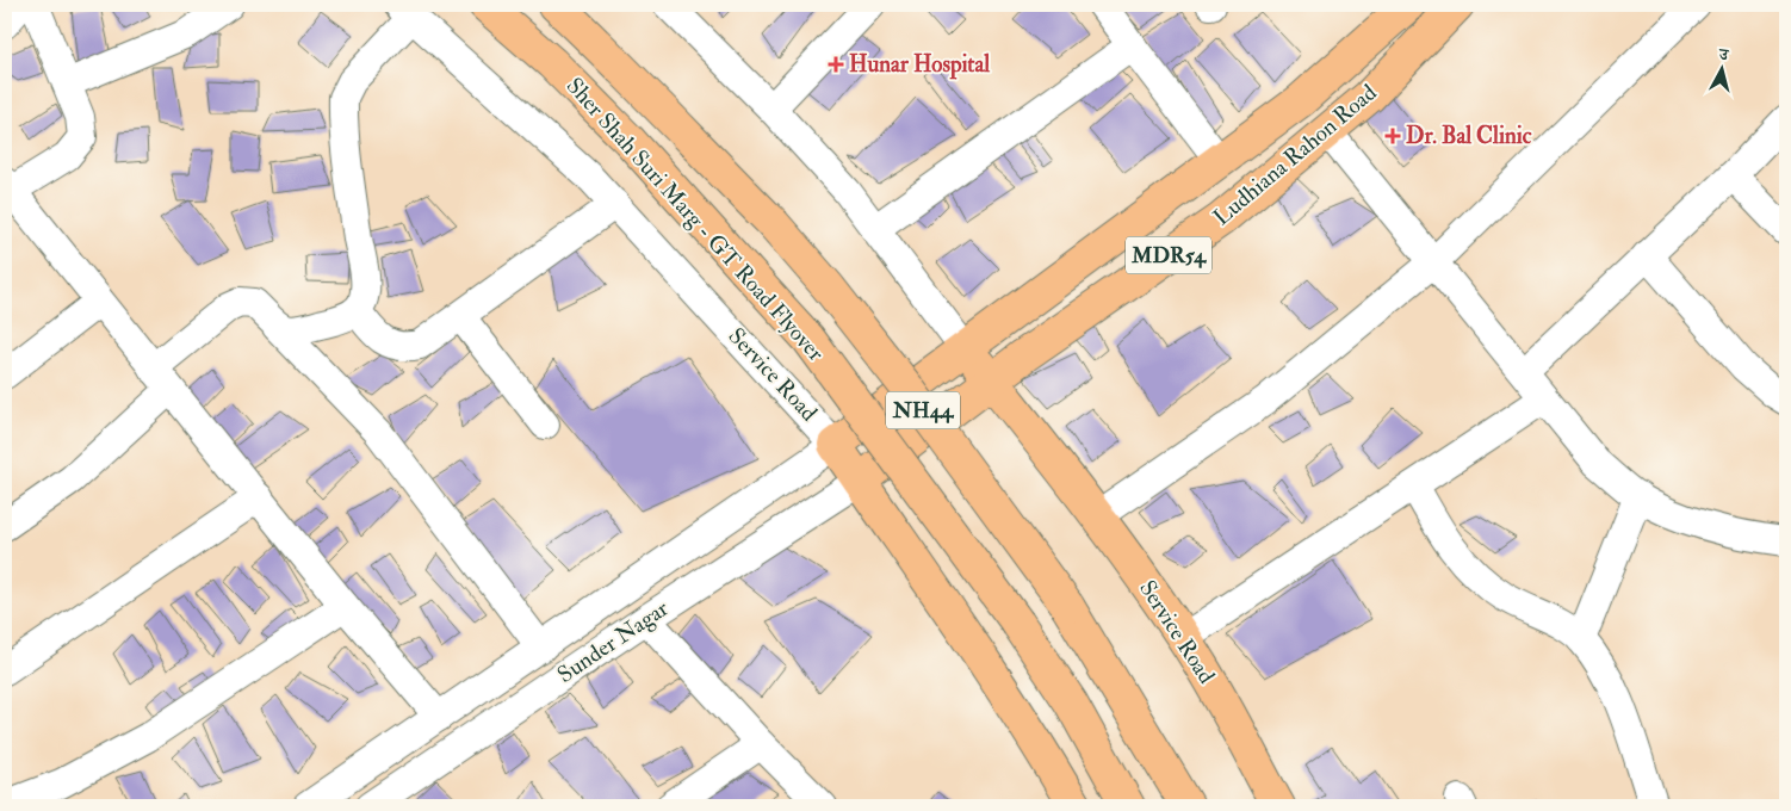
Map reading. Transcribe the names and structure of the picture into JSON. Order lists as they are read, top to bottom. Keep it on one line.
{"streets":{"main road":["Ludhiana Rahon Road","Sher Shah Suri Marg - GT Road Flyover","MDR54","Service Road","NH44"],"street":["Sunder Nagar"]},"crossings":[["Ludhiana Rahon Road","Service Road"],["Ludhiana Rahon Road","Sunder Nagar"],["Service Road","Sunder Nagar"]],"places":{"health":["Hunar Hospital","Dr. Bal Clinic"]},"north":"top"}
